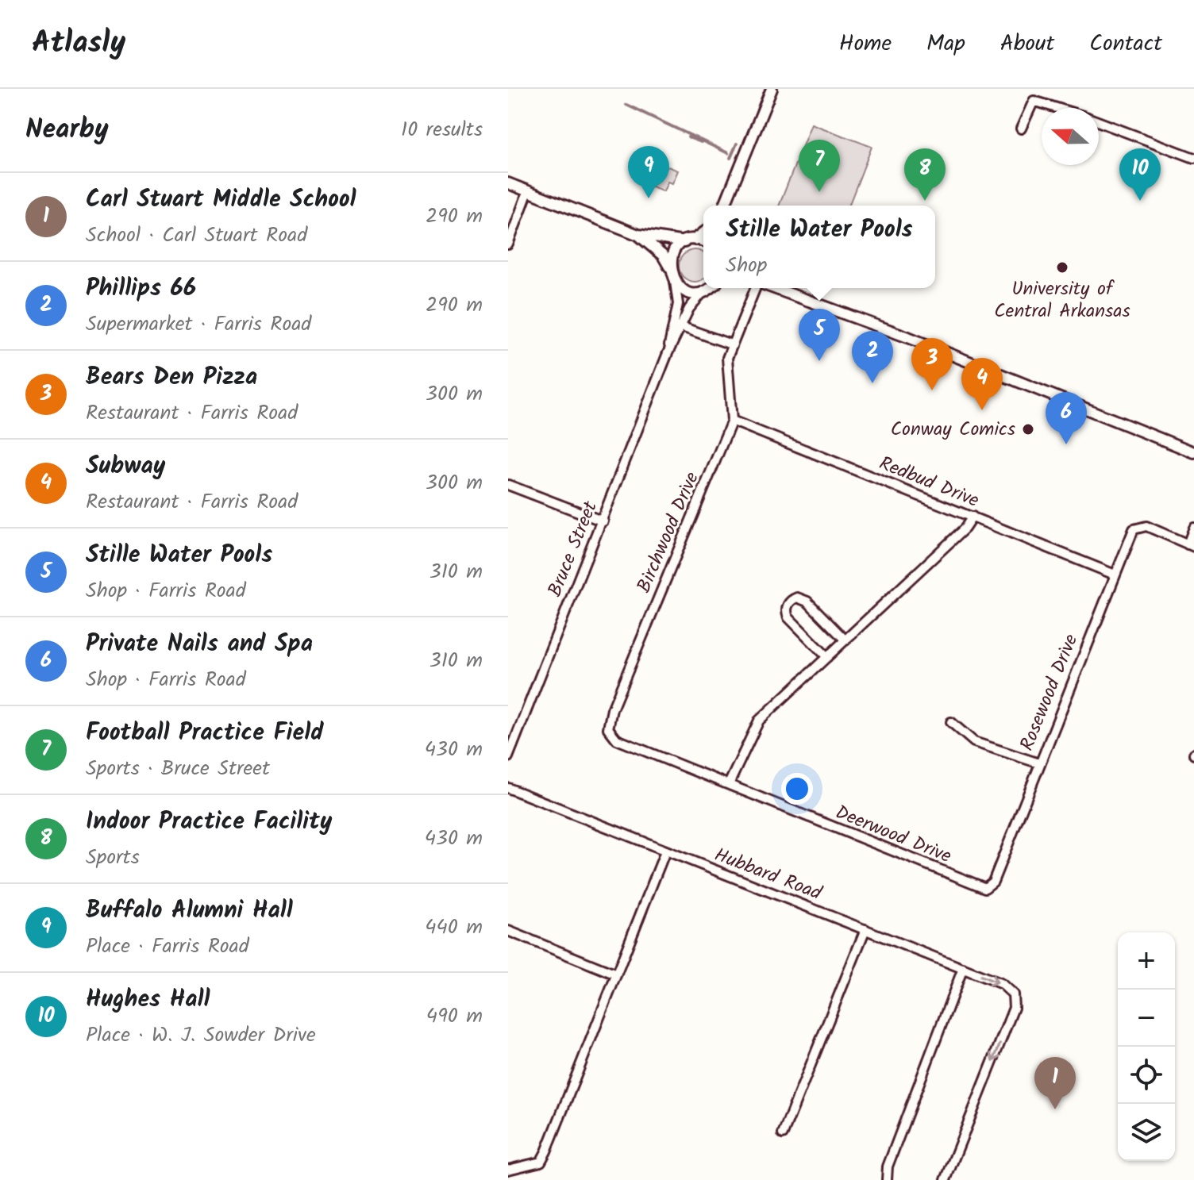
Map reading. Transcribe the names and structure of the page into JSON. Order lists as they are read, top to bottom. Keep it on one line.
{"streets":{"street":["Redbud Drive","Birchwood Drive","Bruce Street","Rosewood Drive","Deerwood Drive","Hubbard Road"]},"crossings":[["Redbud Drive","Birchwood Drive"],["Redbud Drive","Rosewood Drive"],["Birchwood Drive","Deerwood Drive"],["Rosewood Drive","Deerwood Drive"]],"places":["University of Central Arkansas","Conway Comics"],"north":"left","page":{"header":"Atlasly","nav":["Home","Map","About","Contact"],"heading":["Nearby","10 results"],"pins":["7","9","8","10","5","2","3","4","6","1"],"list":[{"mark":"1","name":"Carl Stuart Middle School","note":"School · Carl Stuart Road","value":"290 m"},{"mark":"2","name":"Phillips 66","note":"Supermarket · Farris Road","value":"290 m"},{"mark":"3","name":"Bears Den Pizza","note":"Restaurant · Farris Road","value":"300 m"},{"mark":"4","name":"Subway","note":"Restaurant · Farris Road","value":"300 m"},{"mark":"5","name":"Stille Water Pools","note":"Shop · Farris Road","value":"310 m"},{"mark":"6","name":"Private Nails and Spa","note":"Shop · Farris Road","value":"310 m"},{"mark":"7","name":"Football Practice Field","note":"Sports · Bruce Street","value":"430 m"},{"mark":"8","name":"Indoor Practice Facility","note":"Sports","value":"430 m"},{"mark":"9","name":"Buffalo Alumni Hall","note":"Place · Farris Road","value":"440 m"},{"mark":"10","name":"Hughes Hall","note":"Place · W. J. Sowder Drive","value":"490 m"}],"popup":["Stille Water Pools","Shop"],"map_buttons":["+","−"]}}
